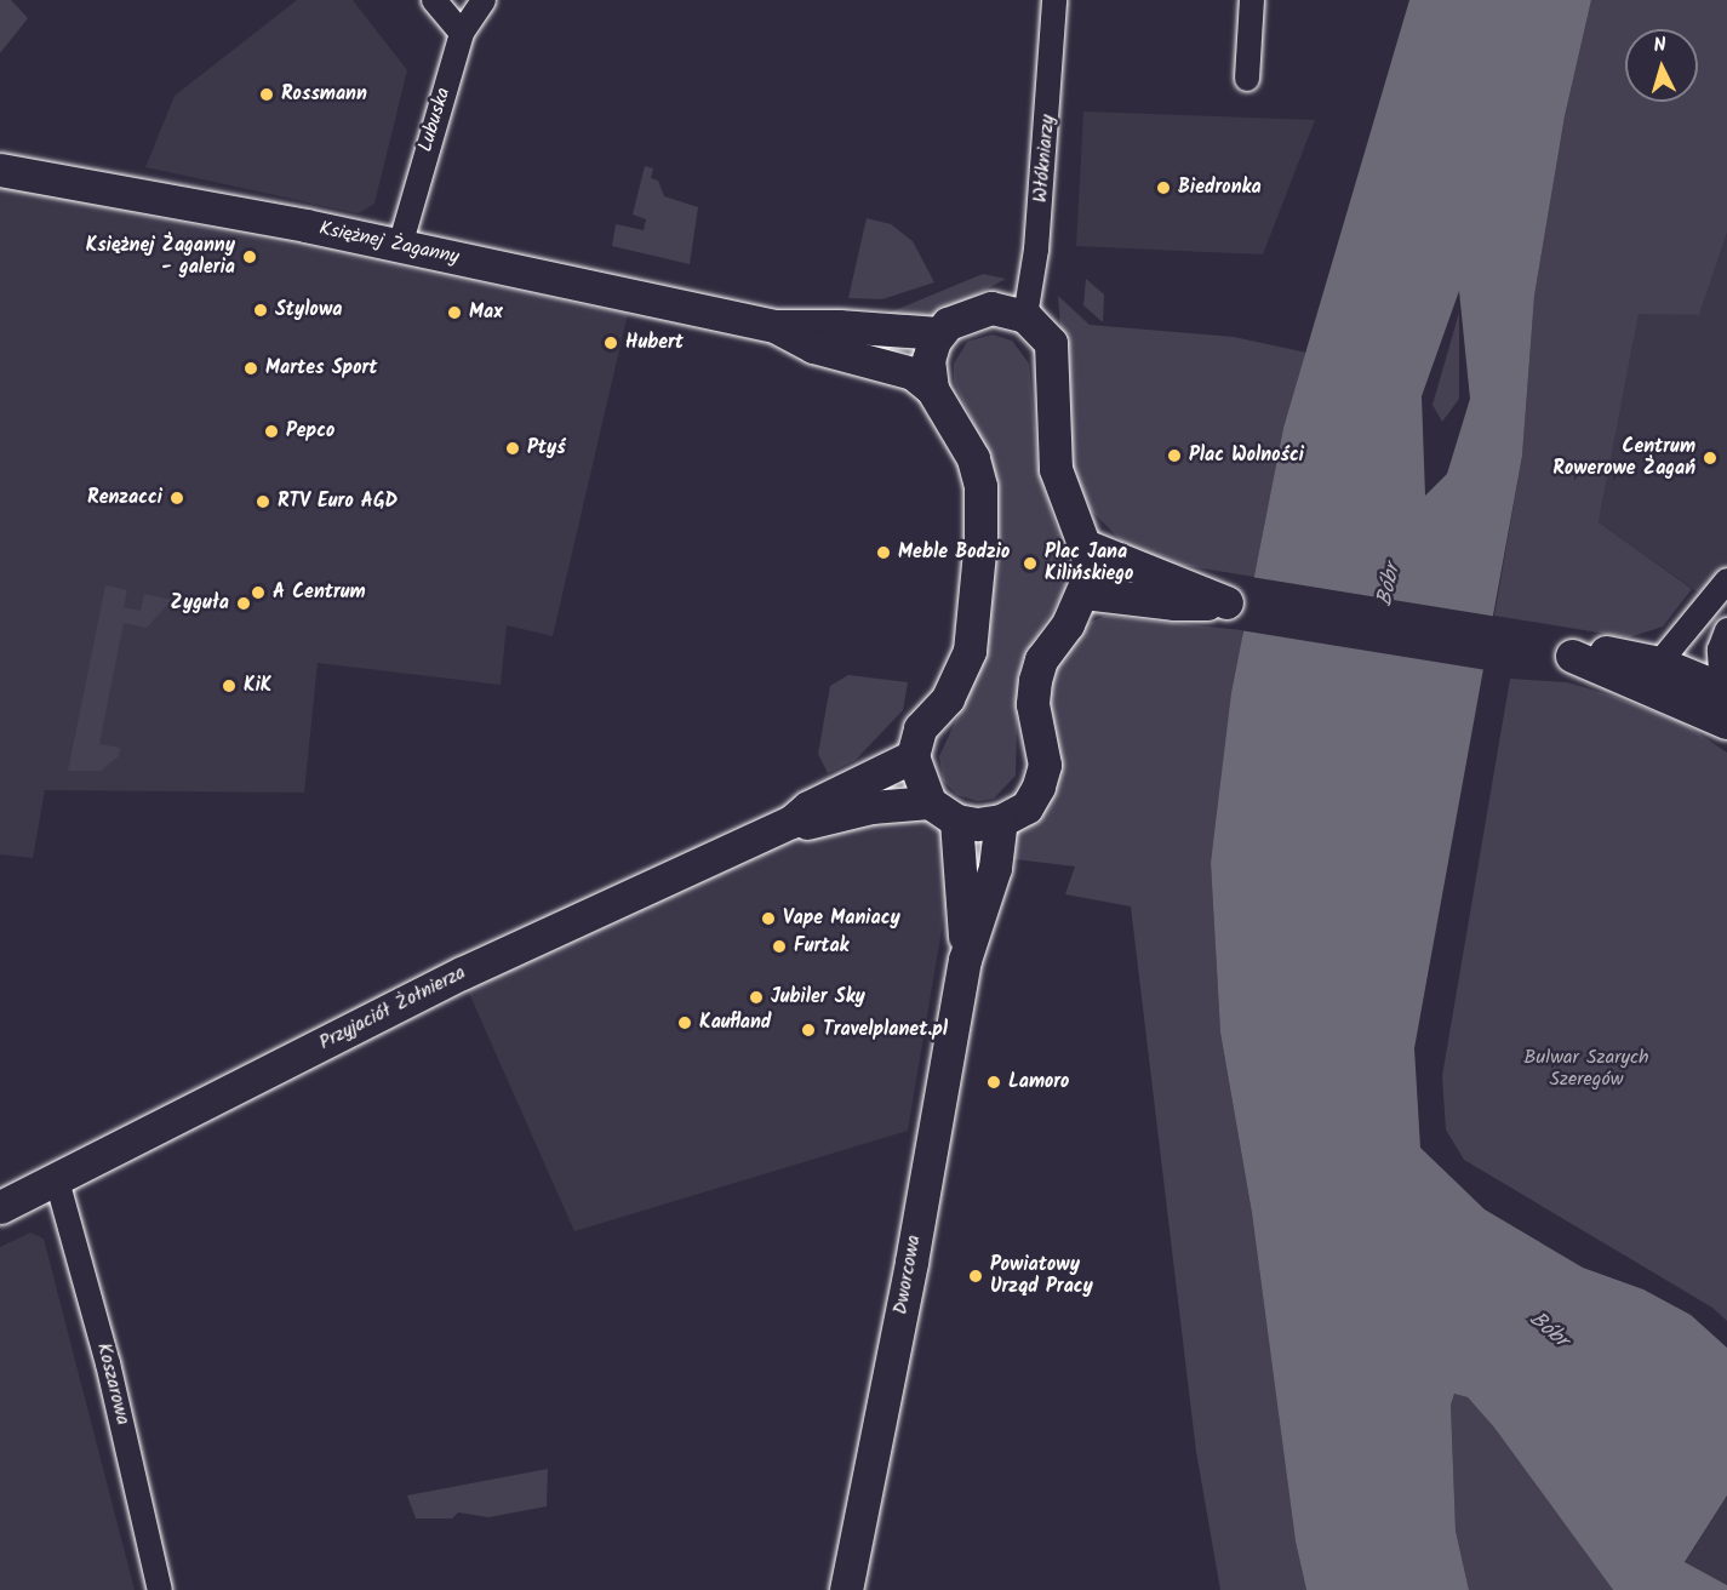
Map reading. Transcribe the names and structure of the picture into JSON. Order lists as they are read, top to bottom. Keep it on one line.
{"streets":{"main road":["Księżnej Żaganny","Przyjaciół Żołnierza","Dworcowa"],"street":["Lubuska","Włókniarzy","Koszarowa"]},"crossings":[["Lubuska","Księżnej Żaganny"],["Przyjaciół Żołnierza","Koszarowa"]],"water":["Bóbr"],"parks":["Bulwar Szarych Szeregów"],"places":["Rossmann","Biedronka","Księżnej Żaganny - galeria","Stylowa","Max","Hubert","Martes Sport","Pepco","Ptyś","Plac Wolności","Centrum Rowerowe Żagań","Renzacci","RTV Euro AGD","Meble Bodzio","Plac Jana Kilińskiego","A Centrum","Zyguła","KiK","Vape Maniacy","Furtak","Jubiler Sky","Kaufland","Travelplanet.pl","Lamoro","Powiatowy Urząd Pracy"],"north":"top"}
